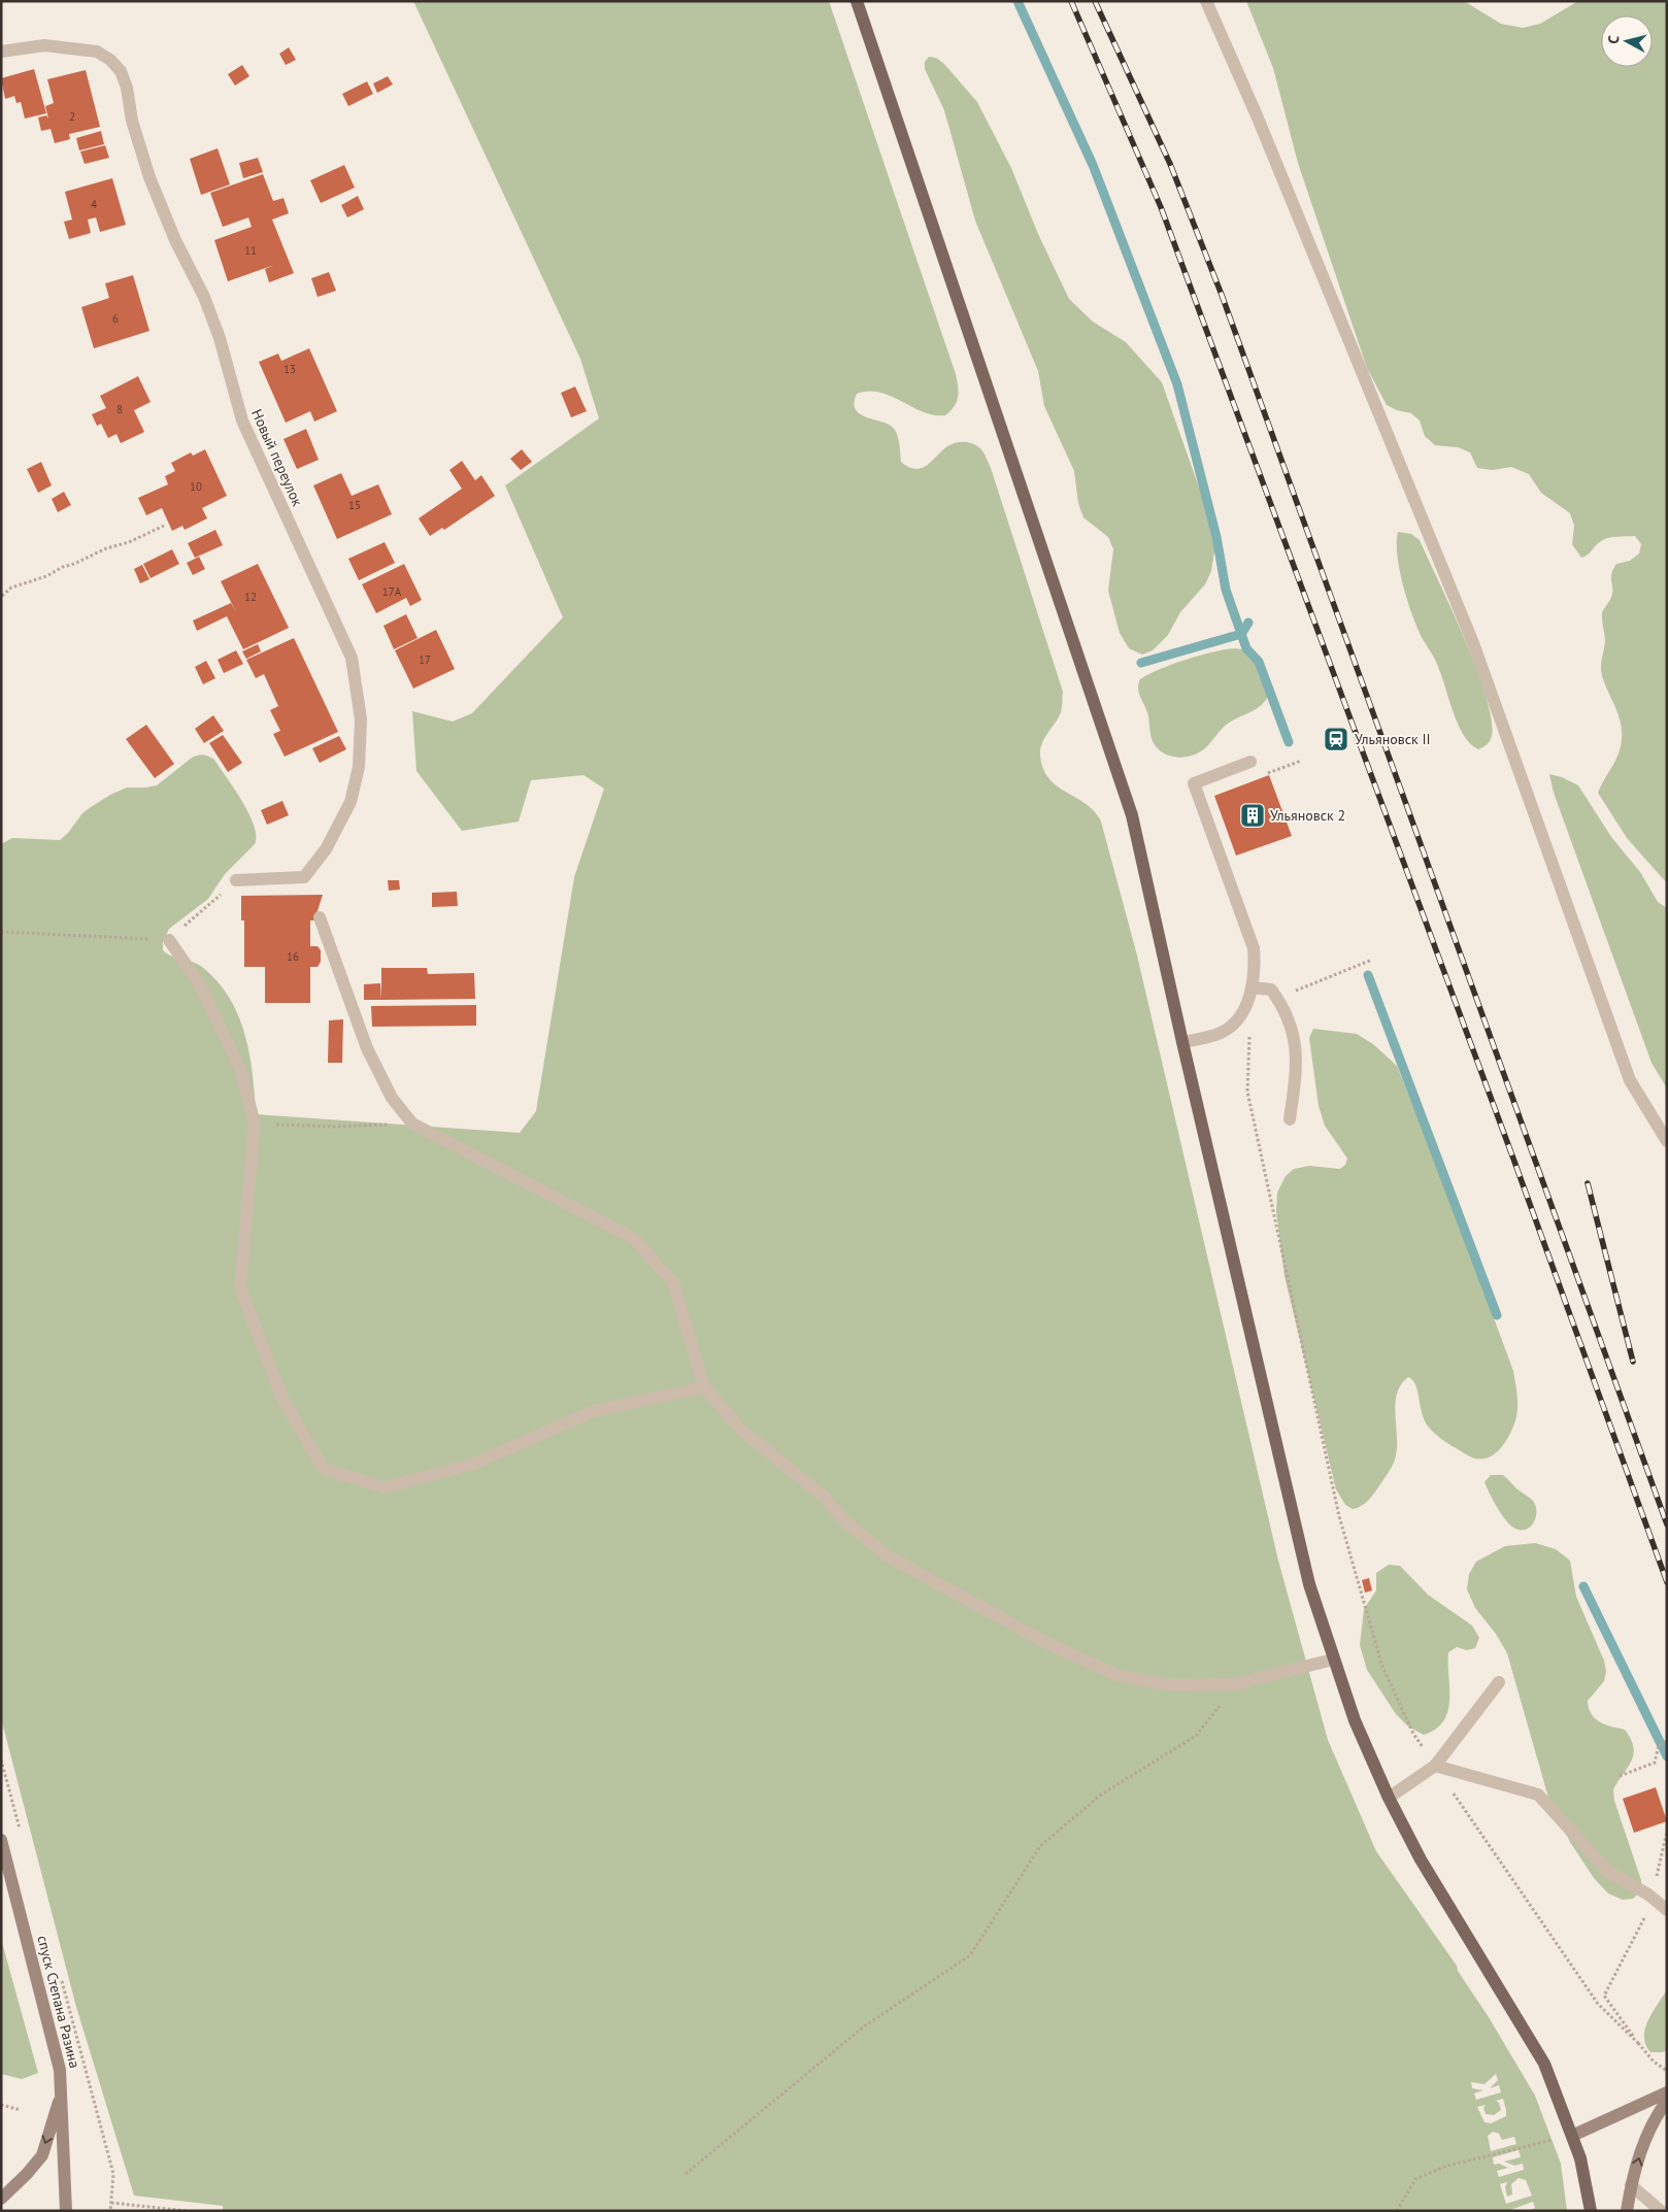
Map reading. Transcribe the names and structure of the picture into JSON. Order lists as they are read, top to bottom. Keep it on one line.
{"streets":{"main road":["спуск Степана Разина"],"street":["Новый переулок"]},"places":{"station":["Ульяновск II"],"building":["Ульяновск 2"]},"house_numbers":["2","4","11","6","13","8","10","15","17А","12","17","16"],"north":"left"}
